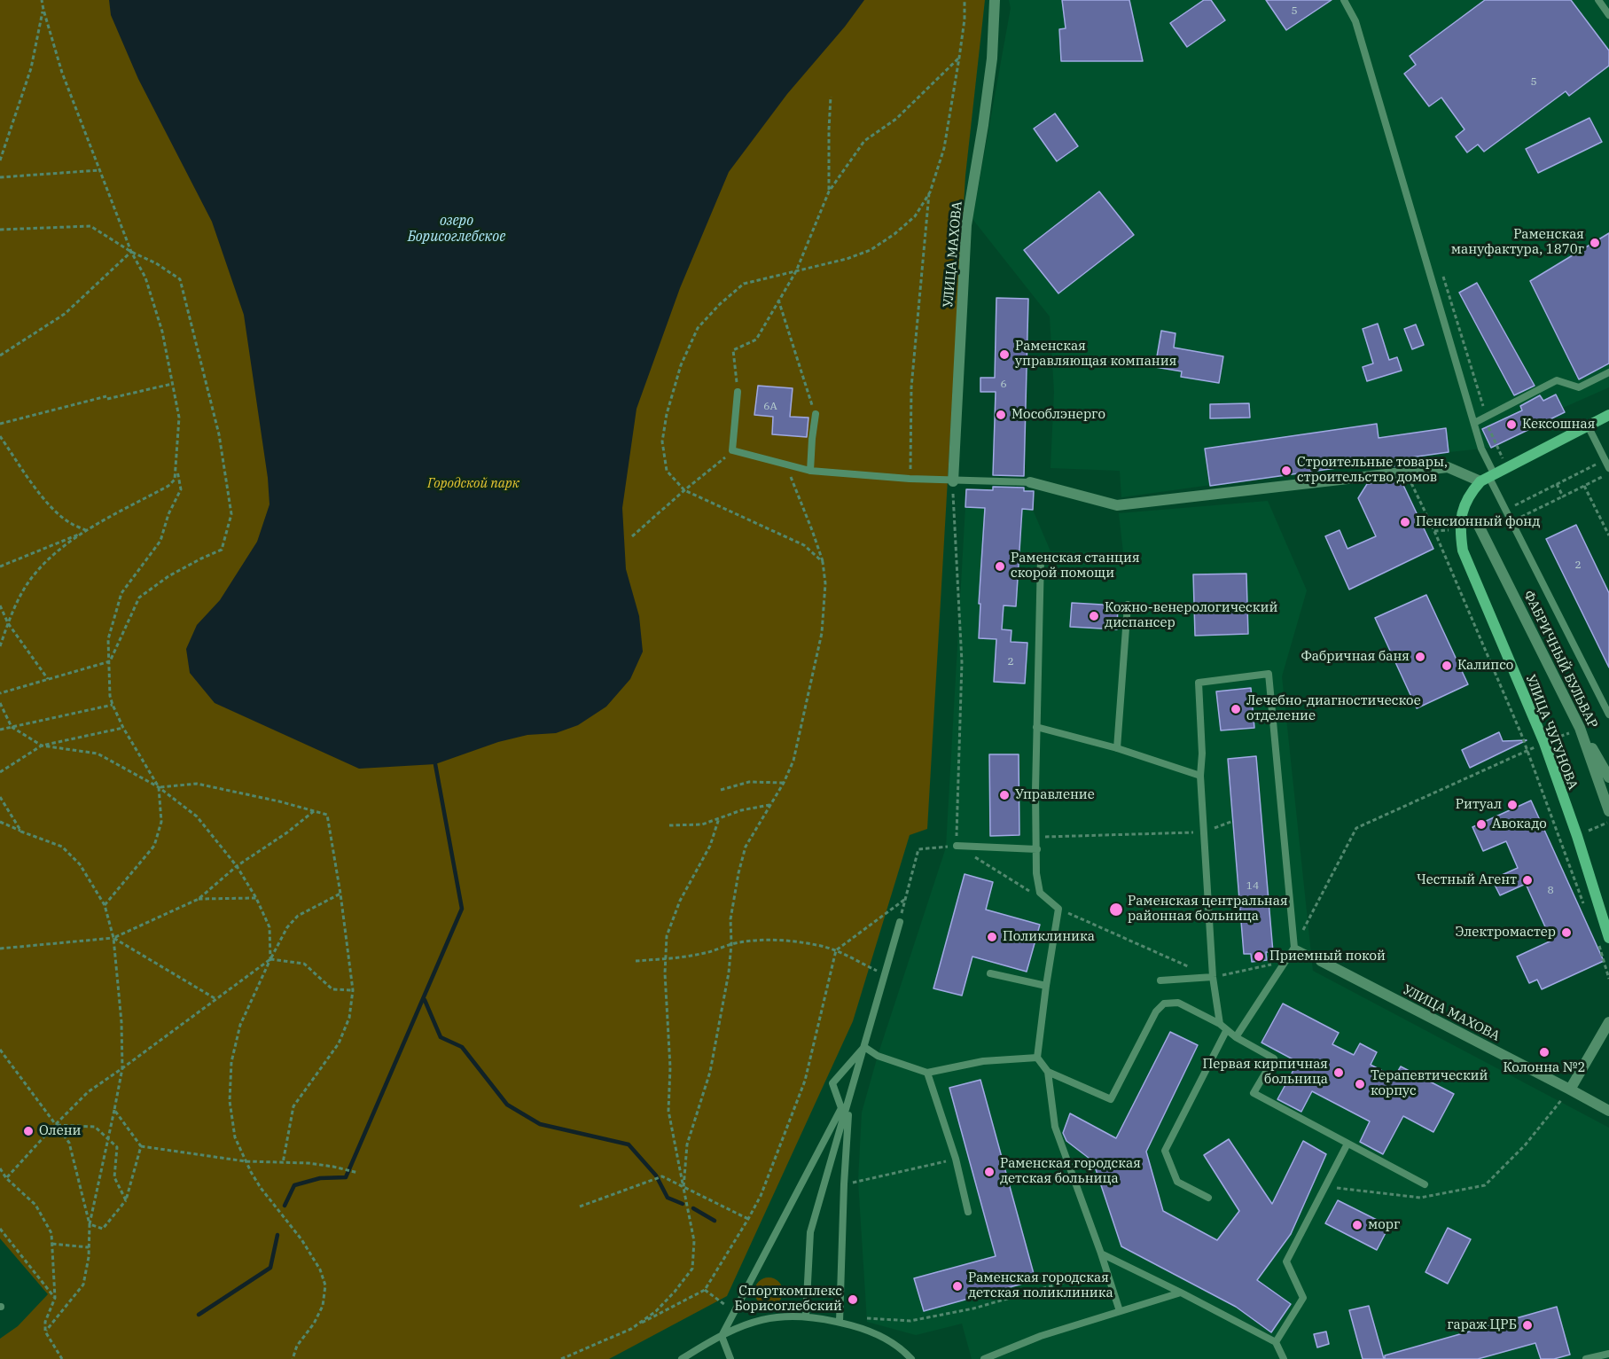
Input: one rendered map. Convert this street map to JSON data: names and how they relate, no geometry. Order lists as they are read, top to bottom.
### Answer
{
  "streets": {
    "main road": ["УЛИЦА ЧУГУНОВА"],
    "street": ["УЛИЦА МАХОВА", "ФАБРИЧНЫЙ БУЛЬВАР"]
  },
  "water": ["озеро Борисоглебское"],
  "parks": ["Городской парк"],
  "places": [
    "Раменская мануфактура, 1870г",
    "Раменская управляющая компания",
    "Мособлэнерго",
    "Кексошная",
    "Строительные товары, строительство домов",
    "Пенсионный фонд",
    "Раменская станция скорой помощи",
    "Кожно-венерологический диспансер",
    "Фабричная баня",
    "Калипсо",
    "Лечебно-диагностическое отделение",
    "Управление",
    "Ритуал",
    "Авокадо",
    "Честный Агент",
    "Раменская центральная районная больница",
    "Электромастер",
    "Поликлиника",
    "Приемный покой",
    "Колонна №2",
    "Первая кирпичная больница",
    "Терапевтический корпус",
    "Олени",
    "Раменская городская детская больница",
    "морг",
    "Раменская городская детская поликлиника",
    "Спорткомплекс Борисоглебский",
    "гараж ЦРБ"
  ],
  "house_numbers": [
    "5",
    "5",
    "6",
    "6А",
    "2",
    "2",
    "14",
    "8"
  ]
}
